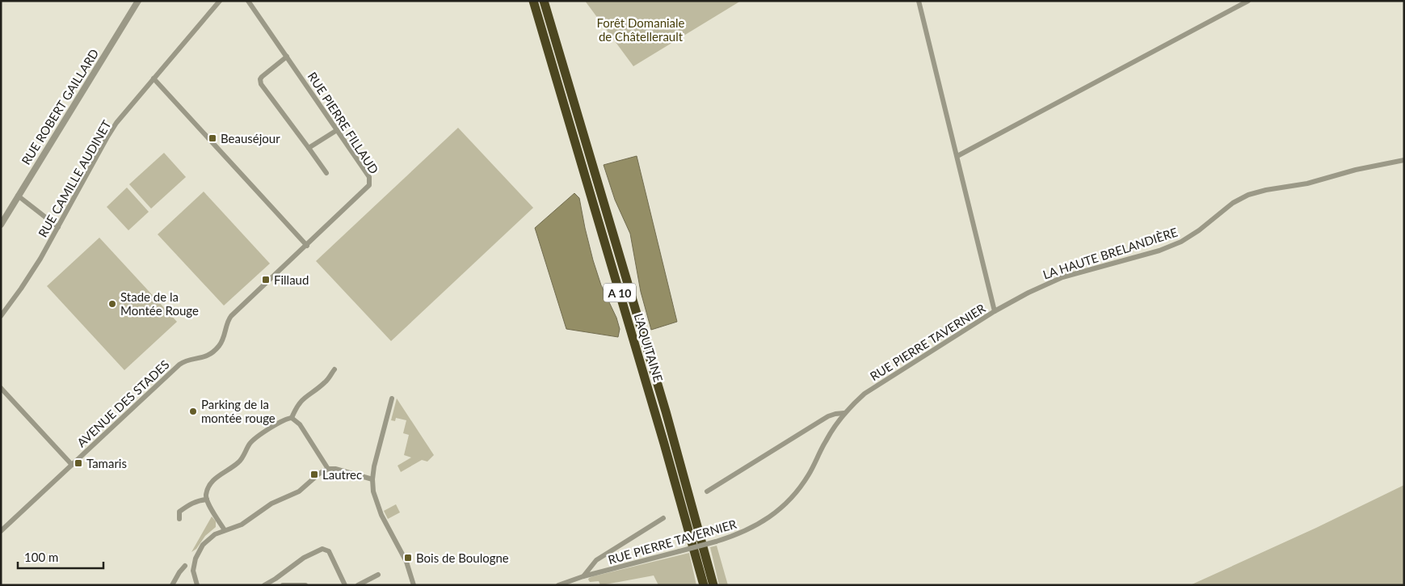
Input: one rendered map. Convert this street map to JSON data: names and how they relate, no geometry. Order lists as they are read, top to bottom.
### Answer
{
  "streets": {
    "highway": ["A 10", "L'AQUITAINE"],
    "street": [
      "RUE ROBERT GAILLARD",
      "RUE PIERRE FILLAUD",
      "RUE CAMILLE AUDINET",
      "LA HAUTE BRELANDIÈRE",
      "RUE PIERRE TAVERNIER",
      "AVENUE DES STADES"
    ]
  },
  "crossings": [
    ["RUE PIERRE FILLAUD", "AVENUE DES STADES"],
    ["LA HAUTE BRELANDIÈRE", "RUE PIERRE TAVERNIER"]
  ],
  "parks": ["Forêt Domaniale de Châtellerault"],
  "places": {
    "transit": [
      "Beauséjour",
      "Fillaud",
      "Tamaris",
      "Lautrec",
      "Bois de Boulogne"
    ],
    "other": ["Stade de la Montée Rouge", "Parking de la montée rouge"]
  },
  "scale_bar": "100 m"
}
